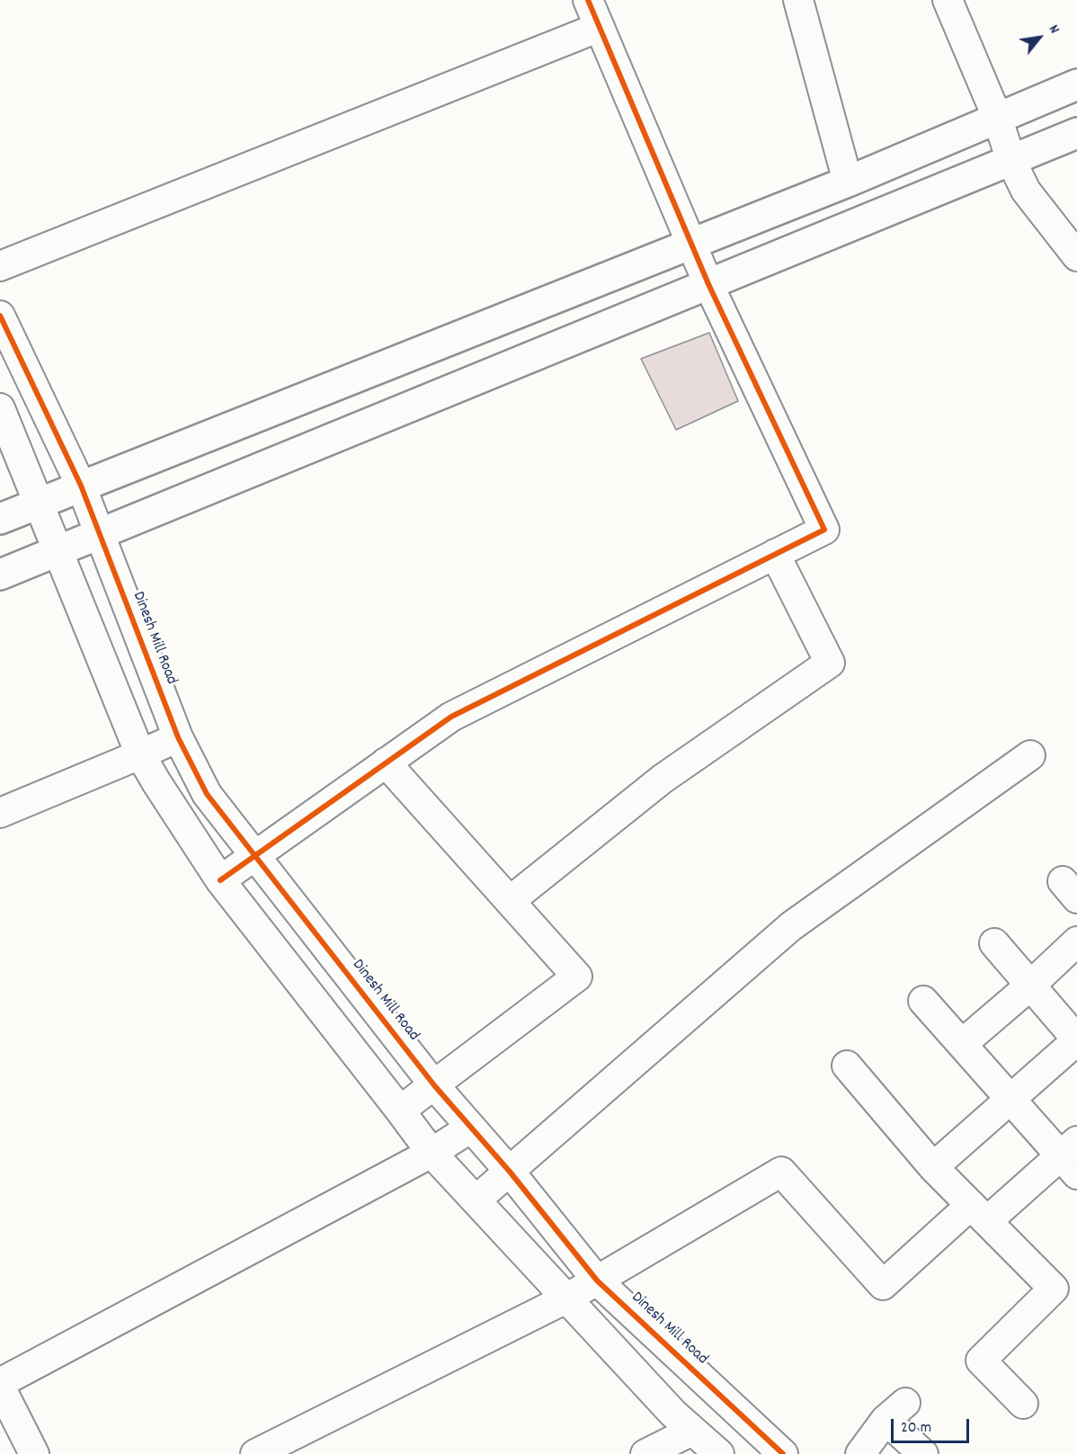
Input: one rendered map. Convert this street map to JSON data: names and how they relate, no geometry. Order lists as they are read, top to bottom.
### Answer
{
  "streets": {
    "street": ["Dinesh Mill Road"]
  },
  "scale_bar": "20 m",
  "north": "top right"
}
